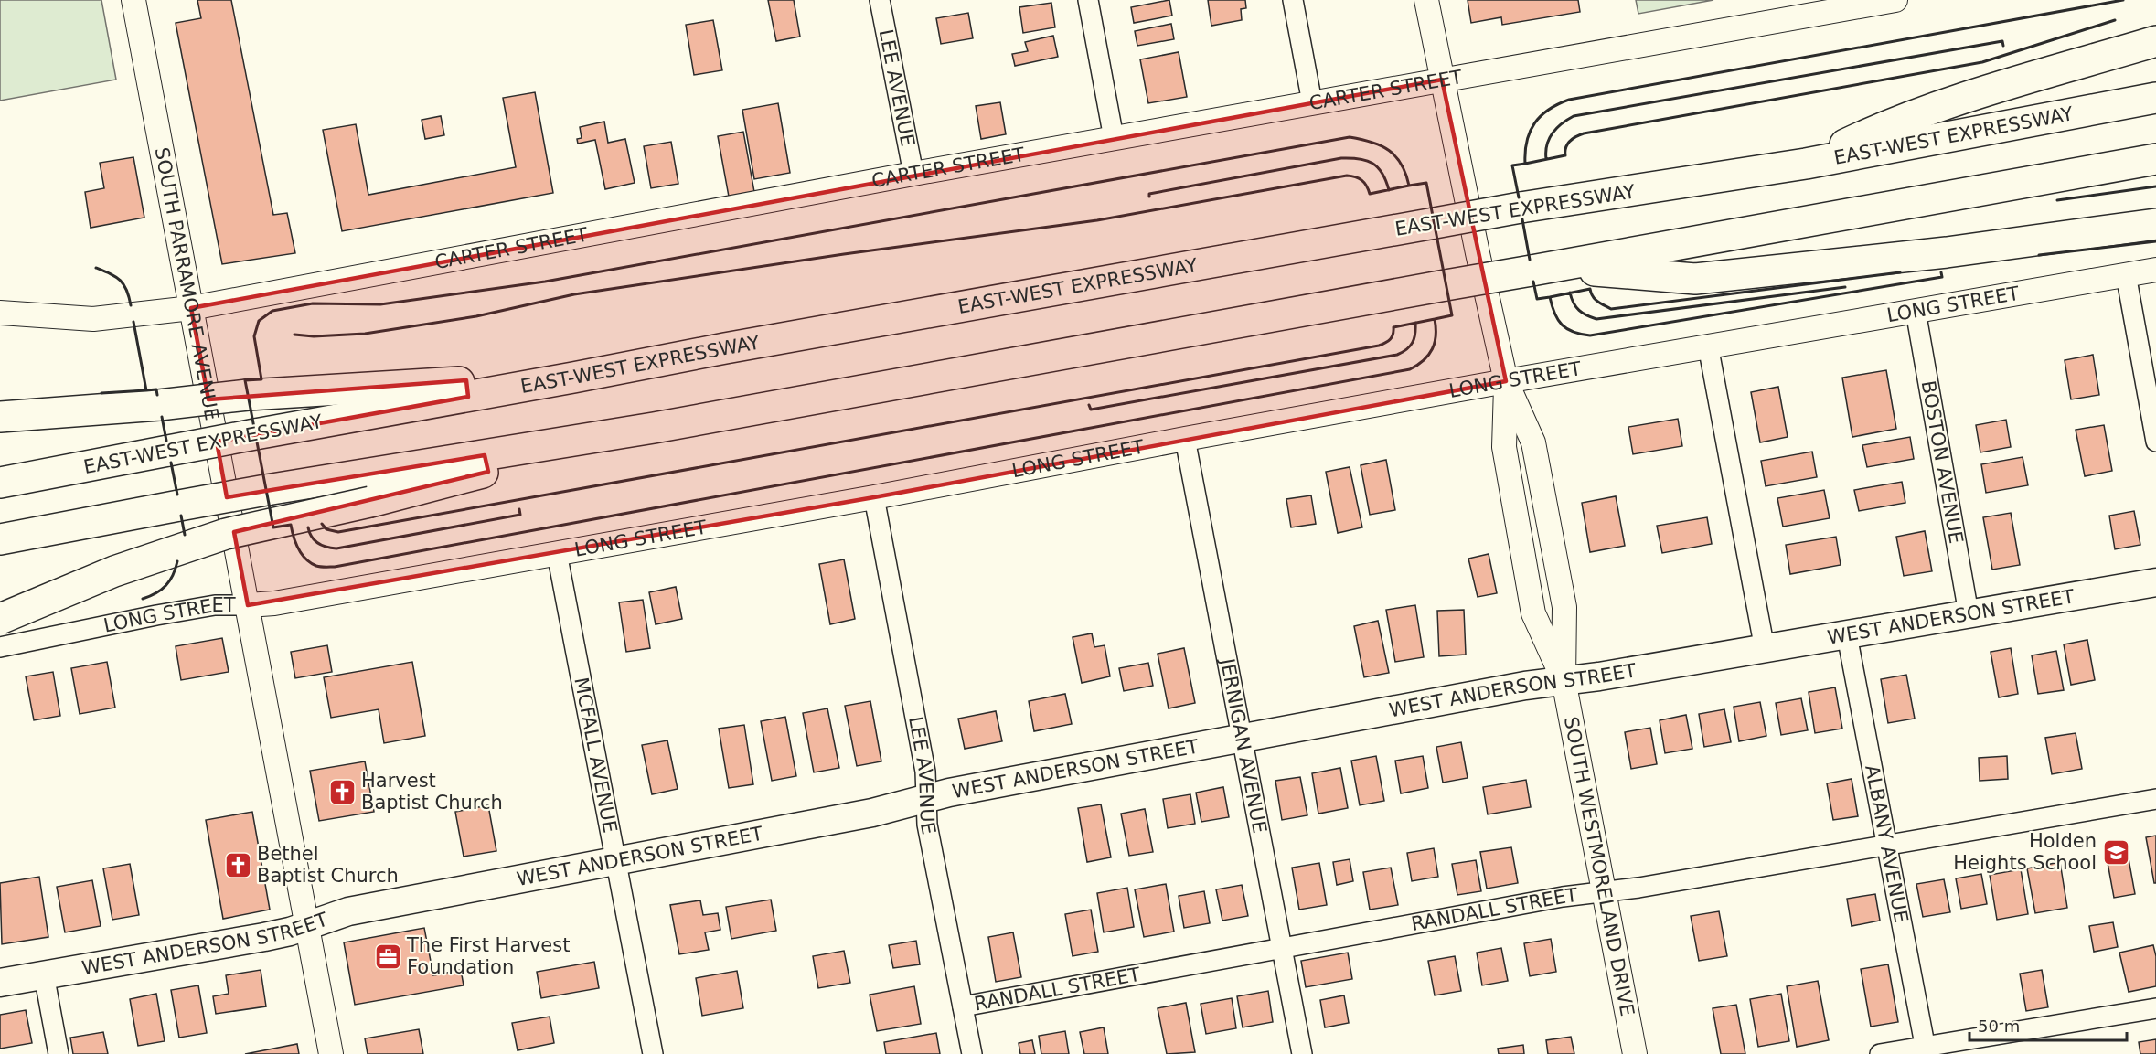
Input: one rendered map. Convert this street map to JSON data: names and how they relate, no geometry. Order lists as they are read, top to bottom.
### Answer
{
  "streets": {
    "highway": ["EAST-WEST EXPRESSWAY"],
    "main road": ["WEST ANDERSON STREET"],
    "street": [
      "LEE AVENUE",
      "CARTER STREET",
      "SOUTH PARRAMORE AVENUE",
      "LONG STREET",
      "BOSTON AVENUE",
      "JERNIGAN AVENUE",
      "MCFALL AVENUE",
      "ALBANY AVENUE",
      "SOUTH WESTMORELAND DRIVE",
      "RANDALL STREET"
    ]
  },
  "crossings": [
    ["LEE AVENUE", "CARTER STREET"],
    ["LEE AVENUE", "LONG STREET"],
    ["LEE AVENUE", "WEST ANDERSON STREET"],
    ["LEE AVENUE", "RANDALL STREET"],
    ["CARTER STREET", "SOUTH PARRAMORE AVENUE"],
    ["CARTER STREET", "SOUTH WESTMORELAND DRIVE"],
    ["SOUTH PARRAMORE AVENUE", "LONG STREET"],
    ["SOUTH PARRAMORE AVENUE", "WEST ANDERSON STREET"],
    ["LONG STREET", "BOSTON AVENUE"],
    ["LONG STREET", "JERNIGAN AVENUE"],
    ["LONG STREET", "MCFALL AVENUE"],
    ["LONG STREET", "SOUTH WESTMORELAND DRIVE"],
    ["BOSTON AVENUE", "WEST ANDERSON STREET"],
    ["WEST ANDERSON STREET", "JERNIGAN AVENUE"],
    ["WEST ANDERSON STREET", "MCFALL AVENUE"],
    ["WEST ANDERSON STREET", "ALBANY AVENUE"],
    ["WEST ANDERSON STREET", "SOUTH WESTMORELAND DRIVE"],
    ["JERNIGAN AVENUE", "RANDALL STREET"],
    ["ALBANY AVENUE", "RANDALL STREET"],
    ["SOUTH WESTMORELAND DRIVE", "RANDALL STREET"]
  ],
  "places": {
    "church": ["Harvest Baptist Church", "Bethel Baptist Church"],
    "school or university": ["Holden Heights School"],
    "office": ["The First Harvest Foundation"]
  },
  "scale_bar": "50 m"
}
